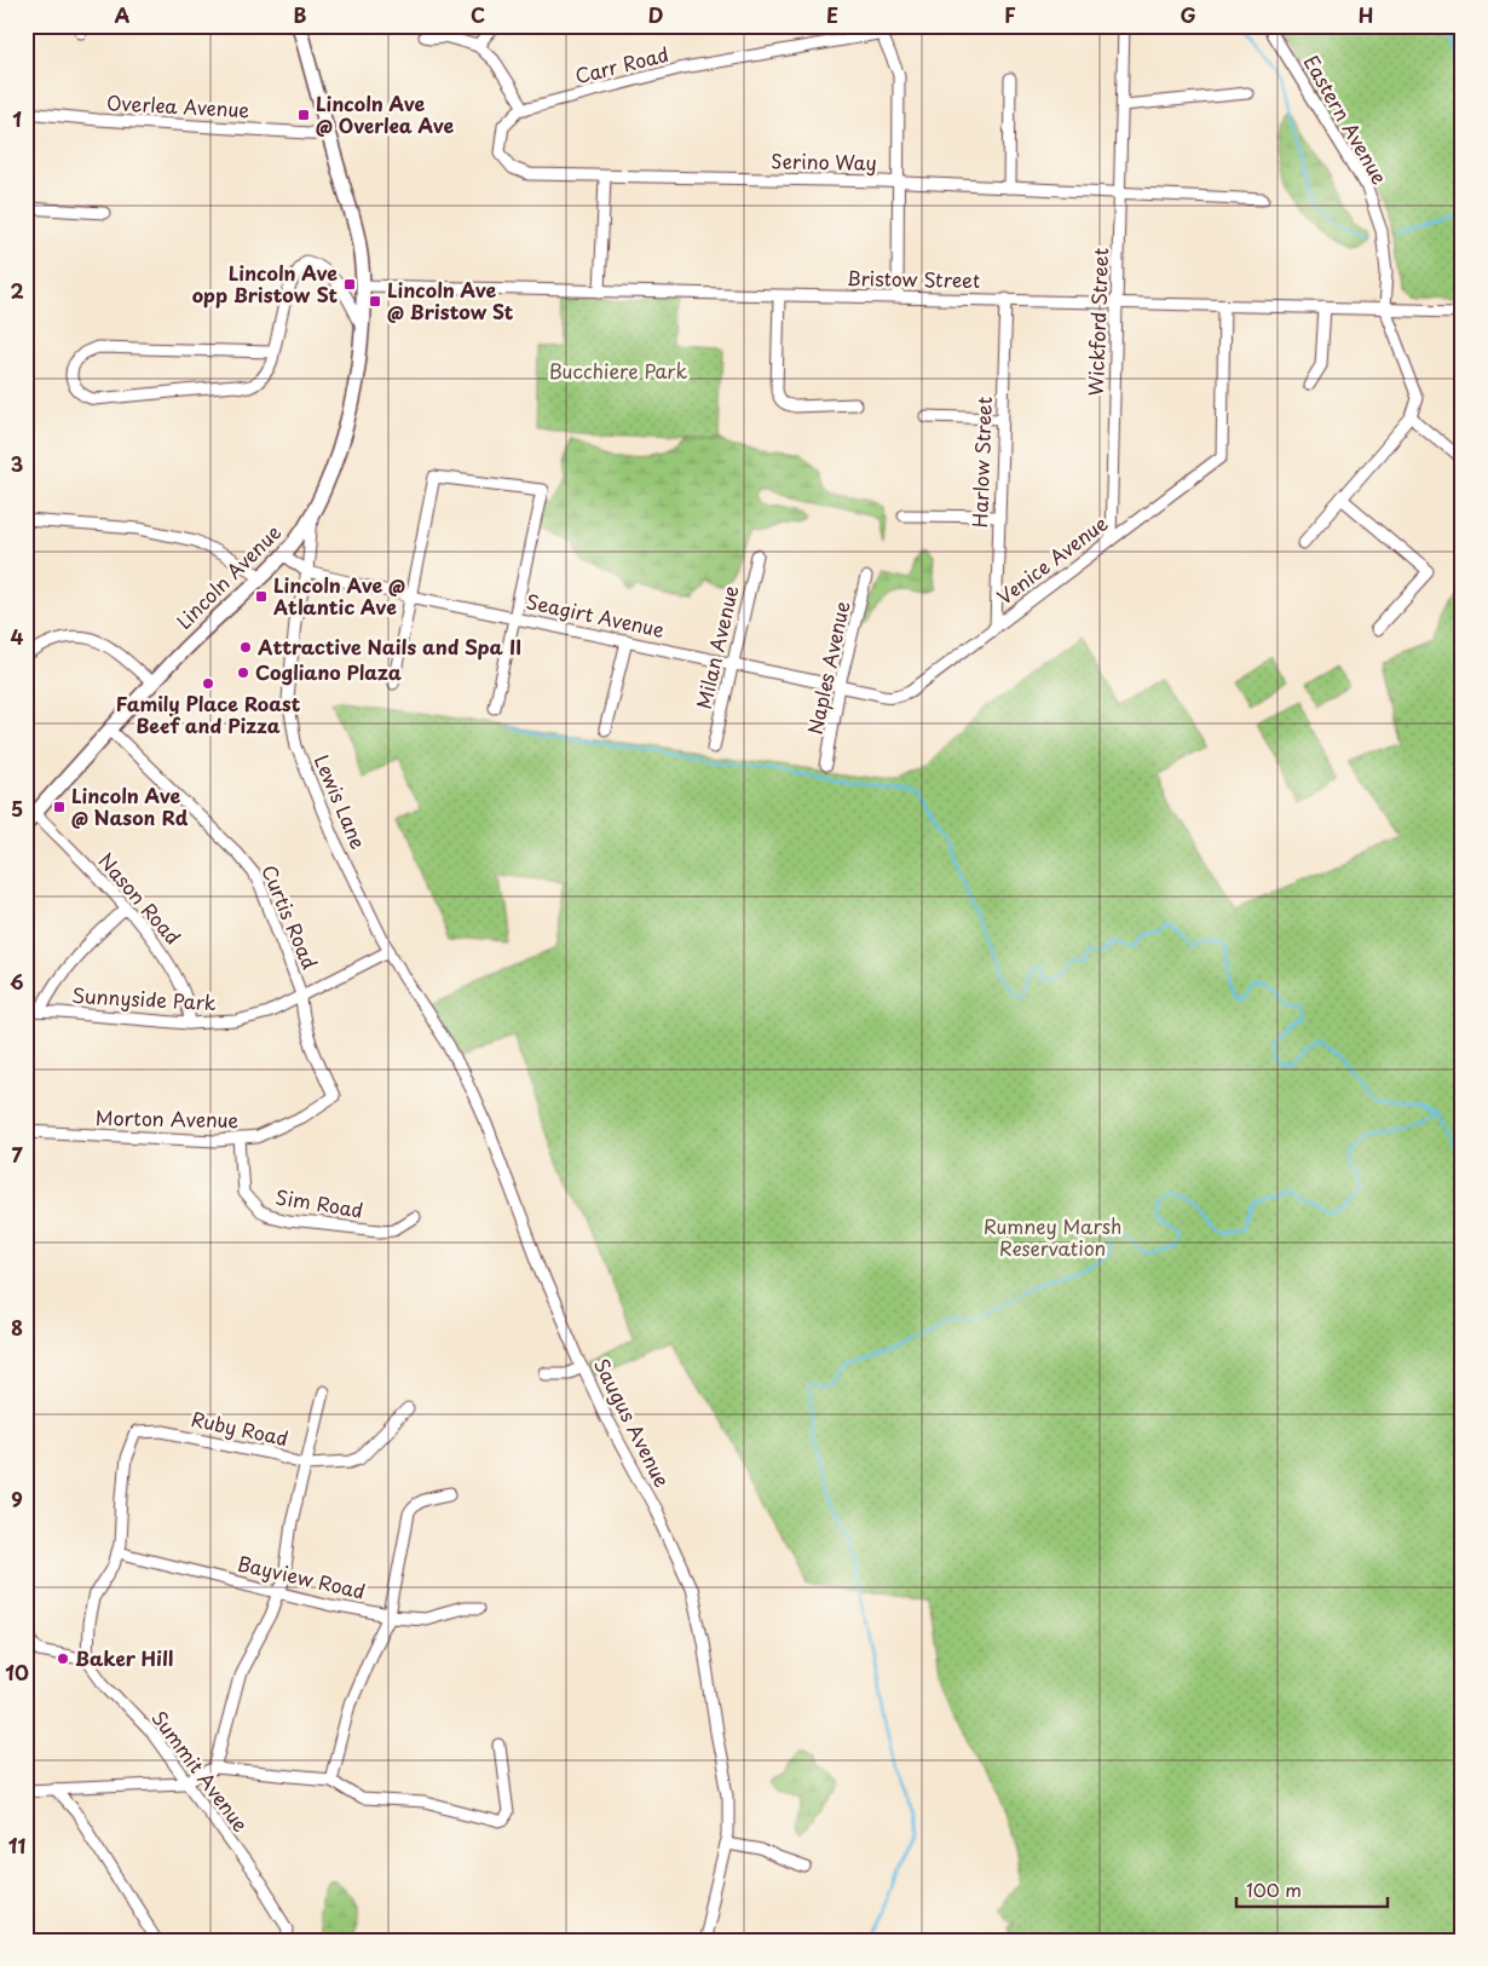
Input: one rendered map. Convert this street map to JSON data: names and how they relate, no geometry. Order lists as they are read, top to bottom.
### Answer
{
  "streets": {
    "main road": ["Lincoln Avenue"],
    "street": [
      "Carr Road",
      "Overlea Avenue",
      "Eastern Avenue",
      "Serino Way",
      "Bristow Street",
      "Wickford Street",
      "Harlow Street",
      "Venice Avenue",
      "Seagirt Avenue",
      "Milan Avenue",
      "Naples Avenue",
      "Lewis Lane",
      "Nason Road",
      "Curtis Road",
      "Sunnyside Park",
      "Morton Avenue",
      "Sim Road",
      "Saugus Avenue",
      "Ruby Road",
      "Bayview Road",
      "Summit Avenue"
    ]
  },
  "crossings": [
    ["Carr Road", "Serino Way"],
    ["Overlea Avenue", "Lincoln Avenue"],
    ["Eastern Avenue", "Bristow Street"],
    ["Serino Way", "Wickford Street"],
    ["Bristow Street", "Wickford Street"],
    ["Bristow Street", "Harlow Street"],
    ["Bristow Street", "Venice Avenue"],
    ["Bristow Street", "Lincoln Avenue"],
    ["Wickford Street", "Venice Avenue"],
    ["Harlow Street", "Venice Avenue"],
    ["Venice Avenue", "Seagirt Avenue"],
    ["Lincoln Avenue", "Seagirt Avenue"],
    ["Lincoln Avenue", "Lewis Lane"],
    ["Lincoln Avenue", "Nason Road"],
    ["Lincoln Avenue", "Curtis Road"],
    ["Seagirt Avenue", "Milan Avenue"],
    ["Seagirt Avenue", "Naples Avenue"],
    ["Seagirt Avenue", "Lewis Lane"],
    ["Lewis Lane", "Sunnyside Park"],
    ["Lewis Lane", "Saugus Avenue"],
    ["Nason Road", "Sunnyside Park"],
    ["Curtis Road", "Sunnyside Park"],
    ["Curtis Road", "Morton Avenue"],
    ["Sunnyside Park", "Saugus Avenue"],
    ["Morton Avenue", "Sim Road"],
    ["Ruby Road", "Bayview Road"]
  ],
  "parks": ["Bucchiere Park", "Rumney Marsh Reservation"],
  "places": {
    "transit": [
      "Lincoln Ave @ Overlea Ave",
      "Lincoln Ave opp Bristow St",
      "Lincoln Ave @ Bristow St",
      "Lincoln Ave @ Atlantic Ave",
      "Lincoln Ave @ Nason Rd"
    ],
    "other": [
      "Attractive Nails and Spa II",
      "Cogliano Plaza",
      "Family Place Roast Beef and Pizza",
      "Baker Hill"
    ]
  },
  "scale_bar": "100 m",
  "grid": {
    "columns": [
      "A",
      "B",
      "C",
      "D",
      "E",
      "F",
      "G",
      "H"
    ],
    "rows": [
      "1",
      "2",
      "3",
      "4",
      "5",
      "6",
      "7",
      "8",
      "9",
      "10",
      "11"
    ]
  }
}
